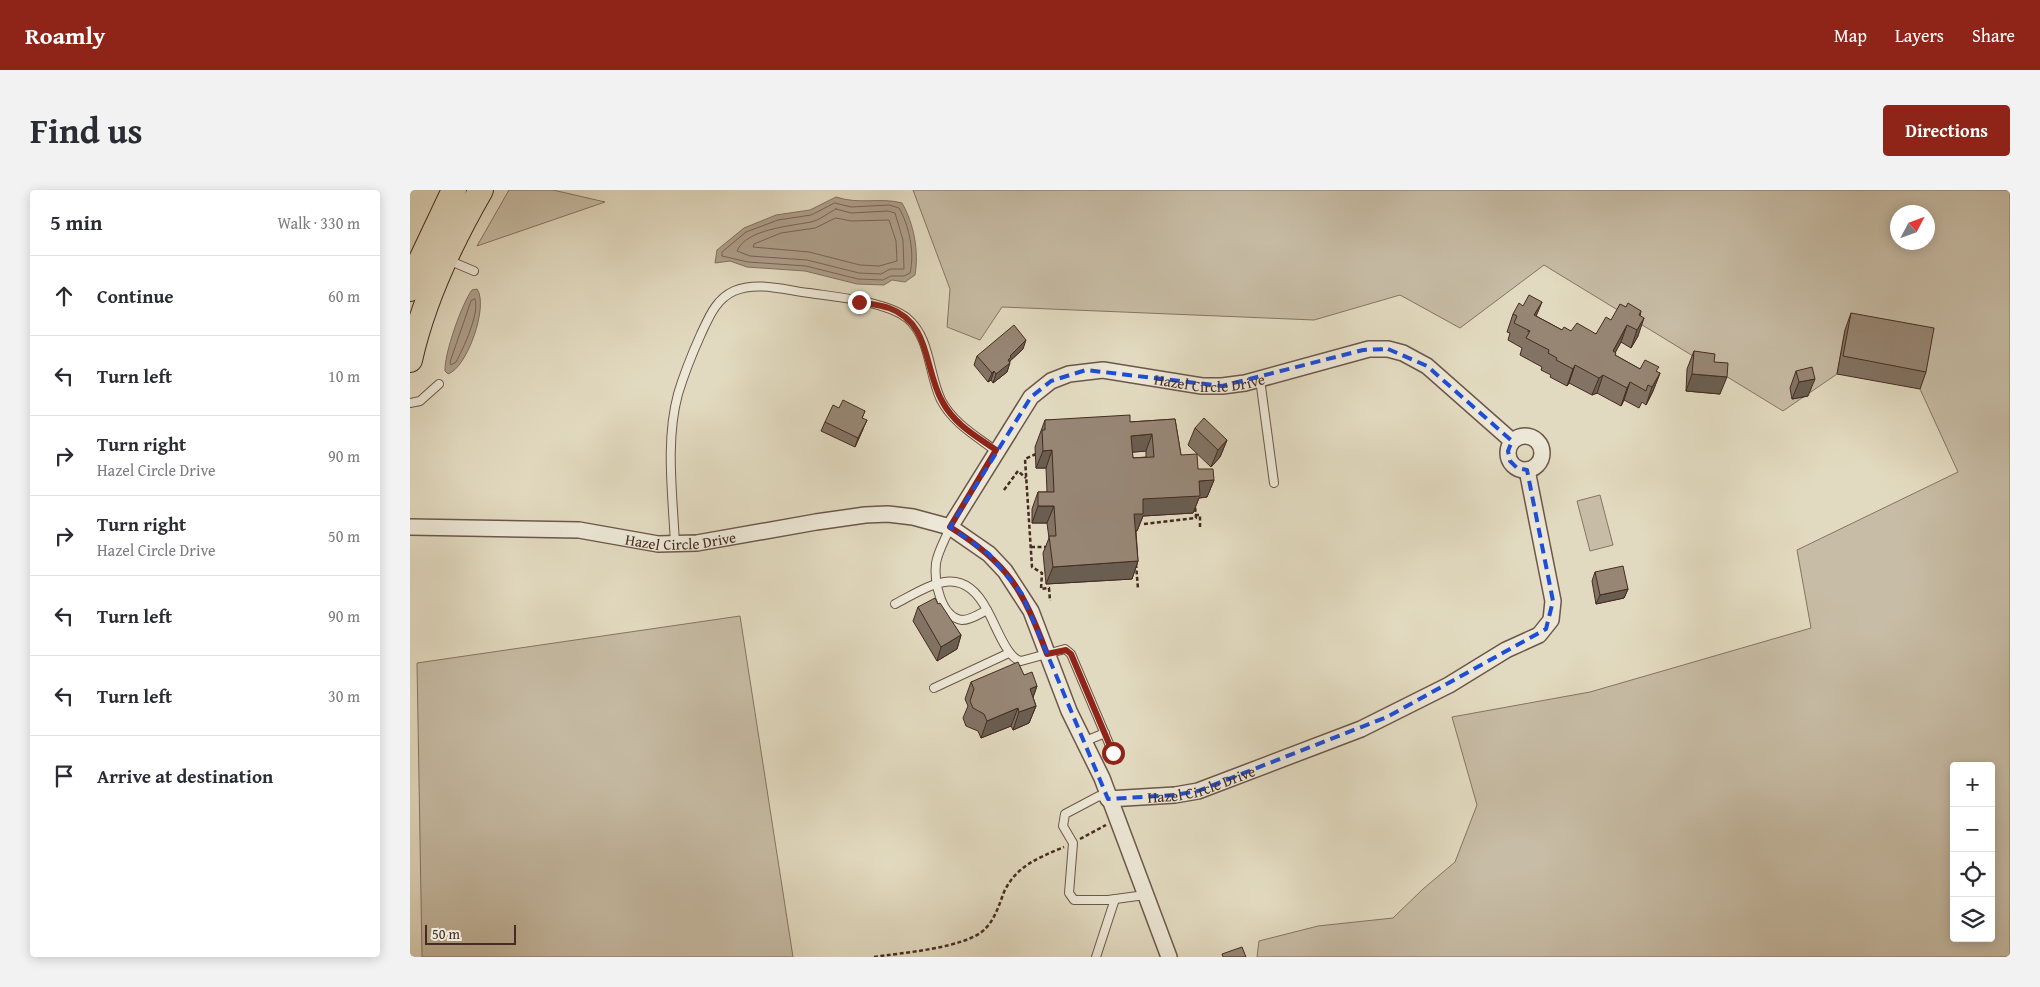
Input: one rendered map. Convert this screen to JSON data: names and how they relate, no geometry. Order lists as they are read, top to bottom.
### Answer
{
  "streets": {
    "street": ["Hazel Circle Drive"]
  },
  "scale_bar": "50 m",
  "north": "top right",
  "page": {
    "header": "Roamly",
    "nav": ["Map", "Layers", "Share"],
    "title": "Find us",
    "buttons": "Directions",
    "heading": ["5 min", "Walk · 330 m"],
    "list": [
      ["Continue", "60 m"],
      ["Turn left", "10 m"],
      ["Turn right", "Hazel Circle Drive", "90 m"],
      ["Turn right", "Hazel Circle Drive", "50 m"],
      ["Turn left", "90 m"],
      ["Turn left", "30 m"],
      "Arrive at destination"
    ],
    "map_buttons": ["+", "−"],
    "scale": "50 m"
  }
}
